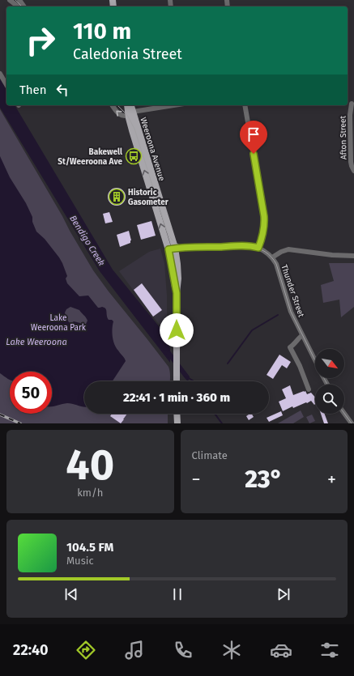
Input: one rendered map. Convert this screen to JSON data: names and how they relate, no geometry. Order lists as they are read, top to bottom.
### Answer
{
  "streets": {
    "main road": ["Weeroona Avenue"],
    "street": ["Afton Street", "Thunder Street"]
  },
  "water": ["Bendigo Creek", "Lake Weeroona"],
  "parks": ["Lake Weeroona Park"],
  "places": {
    "bus stop": ["Bakewell St/Weeroona Ave"],
    "building": ["Historic Gasometer"]
  },
  "north": "bottom right",
  "page": {
    "turn": ["110 m", "Caledonia Street"],
    "then": "Then",
    "limit": "50",
    "trip": "22:41 · 1 min · 360 m",
    "tile": [
      ["40", "km/h"],
      "Climate"
    ],
    "heat": ["−", "23°", "+"],
    "song": ["104.5 FM", "Music"],
    "tabs": "22:40"
  }
}
